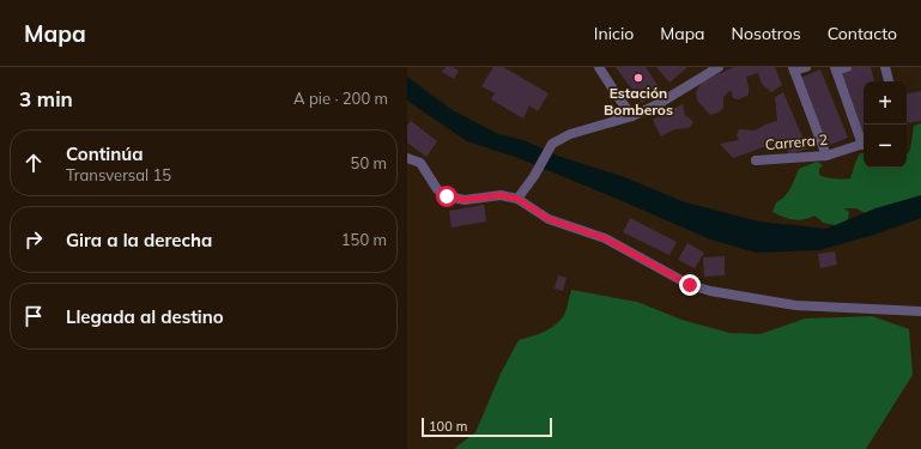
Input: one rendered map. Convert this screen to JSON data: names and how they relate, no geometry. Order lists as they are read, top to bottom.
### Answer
{
  "streets": {
    "street": ["Carrera 2"]
  },
  "places": ["Estación Bomberos"],
  "scale_bar": "100 m",
  "page": {
    "header": "Mapa",
    "nav": [
      "Inicio",
      "Mapa",
      "Nosotros",
      "Contacto"
    ],
    "heading": ["3 min", "A pie · 200 m"],
    "map_buttons": ["+", "−"],
    "list": [
      ["Continúa", "Transversal 15", "50 m"],
      ["Gira a la derecha", "150 m"],
      "Llegada al destino"
    ],
    "scale": "100 m"
  }
}
